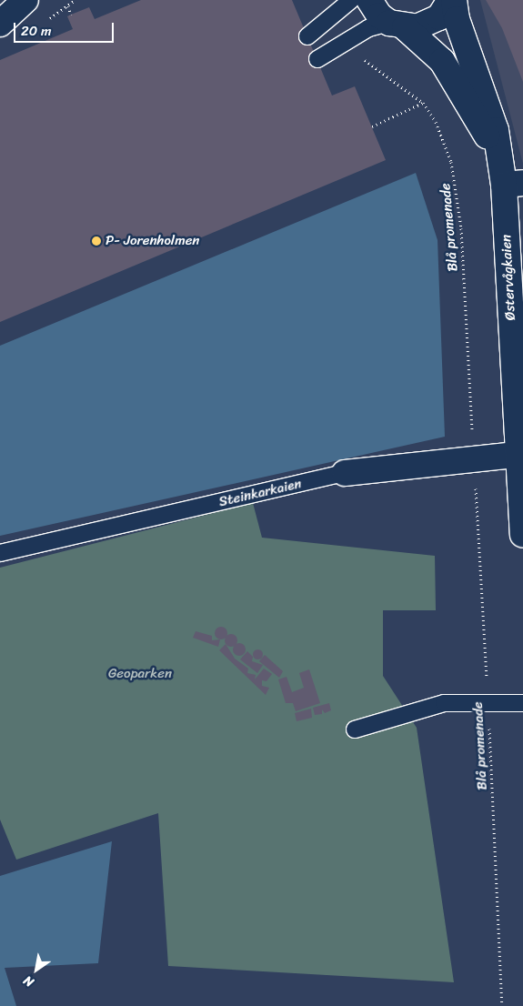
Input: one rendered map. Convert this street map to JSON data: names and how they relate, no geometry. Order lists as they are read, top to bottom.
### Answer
{
  "streets": {
    "street": ["Østervågkaien", "Steinkarkaien"],
    "path": ["Blå promenade"]
  },
  "crossings": [
    ["Østervågkaien", "Steinkarkaien"]
  ],
  "parks": ["Geoparken"],
  "places": ["P- Jorenholmen"],
  "scale_bar": "20 m",
  "north": "bottom left"
}
